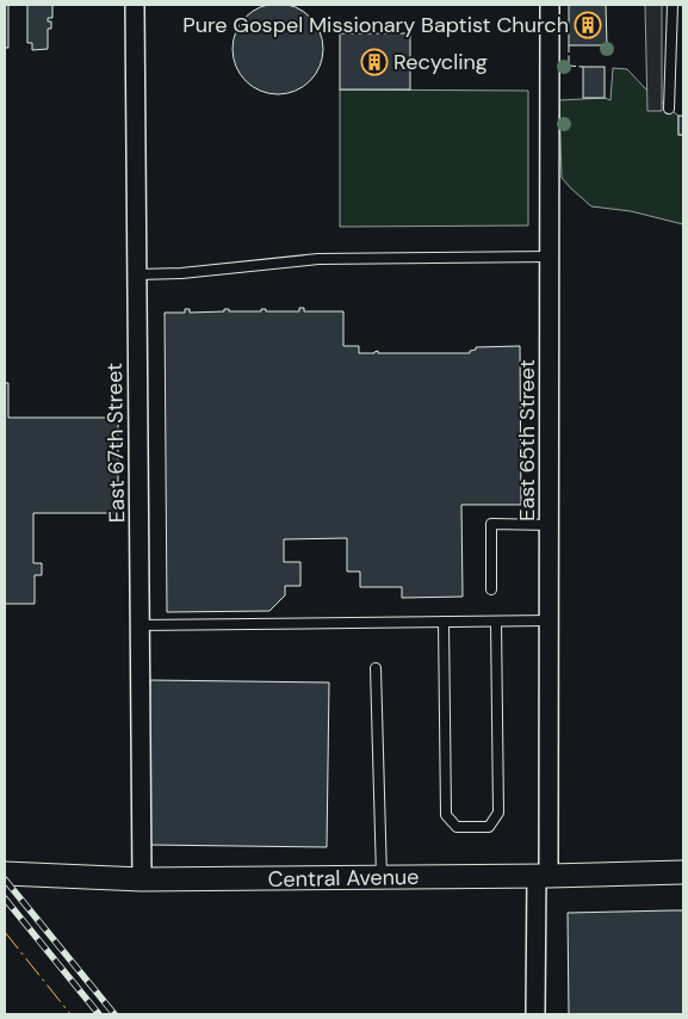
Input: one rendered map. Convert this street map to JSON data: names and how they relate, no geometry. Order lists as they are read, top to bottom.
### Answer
{
  "streets": {
    "street": ["East 65th Street", "East 67th Street", "Central Avenue"]
  },
  "crossings": [
    ["East 65th Street", "Central Avenue"],
    ["East 67th Street", "Central Avenue"]
  ],
  "places": {
    "building": ["Pure Gospel Missionary Baptist Church", "Recycling"]
  }
}
